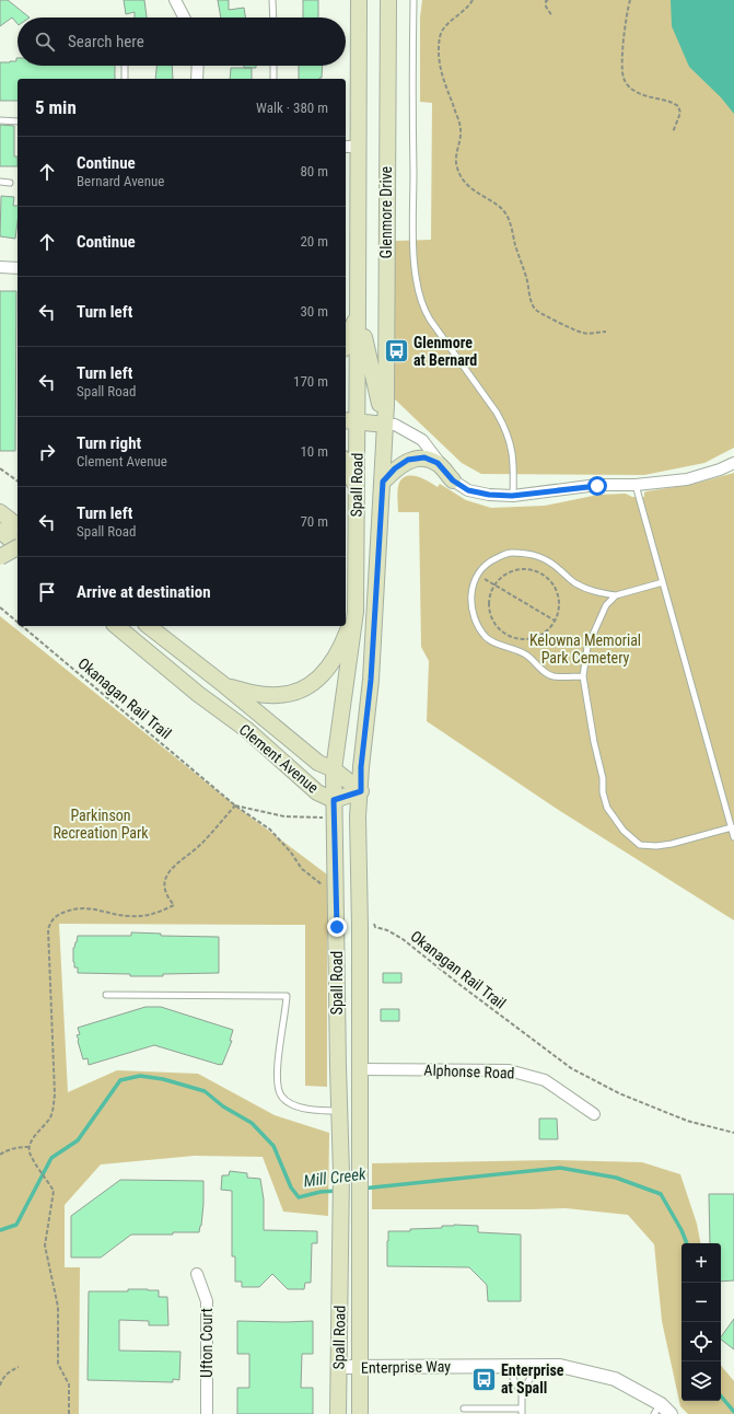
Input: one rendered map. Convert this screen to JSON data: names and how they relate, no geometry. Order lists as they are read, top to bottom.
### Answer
{
  "streets": {
    "main road": ["Glenmore Drive", "Spall Road", "Clement Avenue"],
    "street": ["Alphonse Road", "Ufton Court", "Enterprise Way"],
    "path": ["Okanagan Rail Trail"]
  },
  "crossings": [
    ["Glenmore Drive", "Spall Road"],
    ["Spall Road", "Okanagan Rail Trail"],
    ["Spall Road", "Clement Avenue"],
    ["Spall Road", "Alphonse Road"],
    ["Spall Road", "Enterprise Way"]
  ],
  "water": ["Mill Creek"],
  "parks": ["Kelowna Memorial Park Cemetery", "Parkinson Recreation Park"],
  "places": {
    "bus stop": ["Glenmore at Bernard", "Enterprise at Spall"]
  },
  "page": {
    "search": "Search here",
    "heading": ["5 min", "Walk · 380 m"],
    "list": [
      ["Continue", "Bernard Avenue", "80 m"],
      ["Continue", "20 m"],
      ["Turn left", "30 m"],
      ["Turn left", "Spall Road", "170 m"],
      ["Turn right", "Clement Avenue", "10 m"],
      ["Turn left", "Spall Road", "70 m"],
      "Arrive at destination"
    ],
    "map_buttons": ["+", "−"]
  }
}
